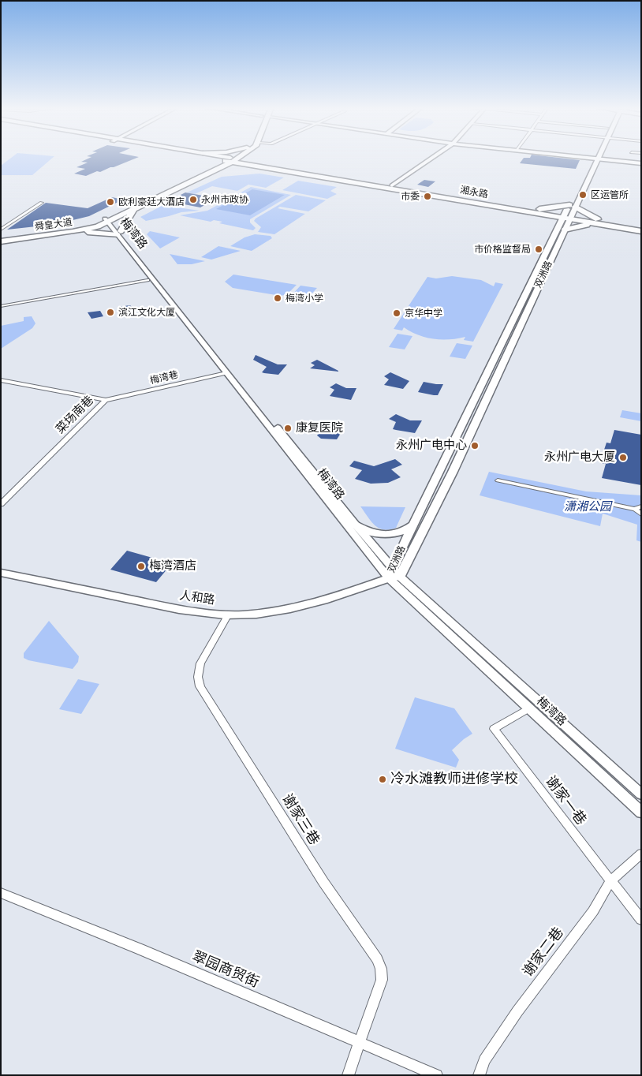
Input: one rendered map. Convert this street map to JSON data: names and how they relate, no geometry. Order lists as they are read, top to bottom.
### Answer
{
  "streets": {
    "main road": [
      "湘永路",
      "舜皇大道",
      "双洲路",
      "人和路"
    ],
    "street": [
      "梅湾路",
      "梅湾巷",
      "菜场南巷",
      "谢家一巷",
      "谢家三巷",
      "谢家二巷",
      "翠园商贸街"
    ]
  },
  "crossings": [
    ["湘永路", "双洲路"],
    ["舜皇大道", "梅湾路"],
    ["梅湾路", "双洲路"],
    ["梅湾路", "梅湾巷"],
    ["梅湾路", "人和路"],
    ["梅湾路", "谢家一巷"],
    ["双洲路", "人和路"],
    ["梅湾巷", "菜场南巷"],
    ["人和路", "谢家三巷"],
    ["谢家一巷", "谢家二巷"],
    ["谢家三巷", "翠园商贸街"]
  ],
  "parks": ["潇湘公园"],
  "places": [
    "区运管所",
    "市委",
    "永州市政协",
    "欧利豪廷大酒店",
    "市价格监督局",
    "梅湾小学",
    "滨江文化大厦",
    "京华中学",
    "康复医院",
    "永州广电中心",
    "永州广电大厦",
    "梅湾酒店",
    "冷水滩教师进修学校"
  ]
}
